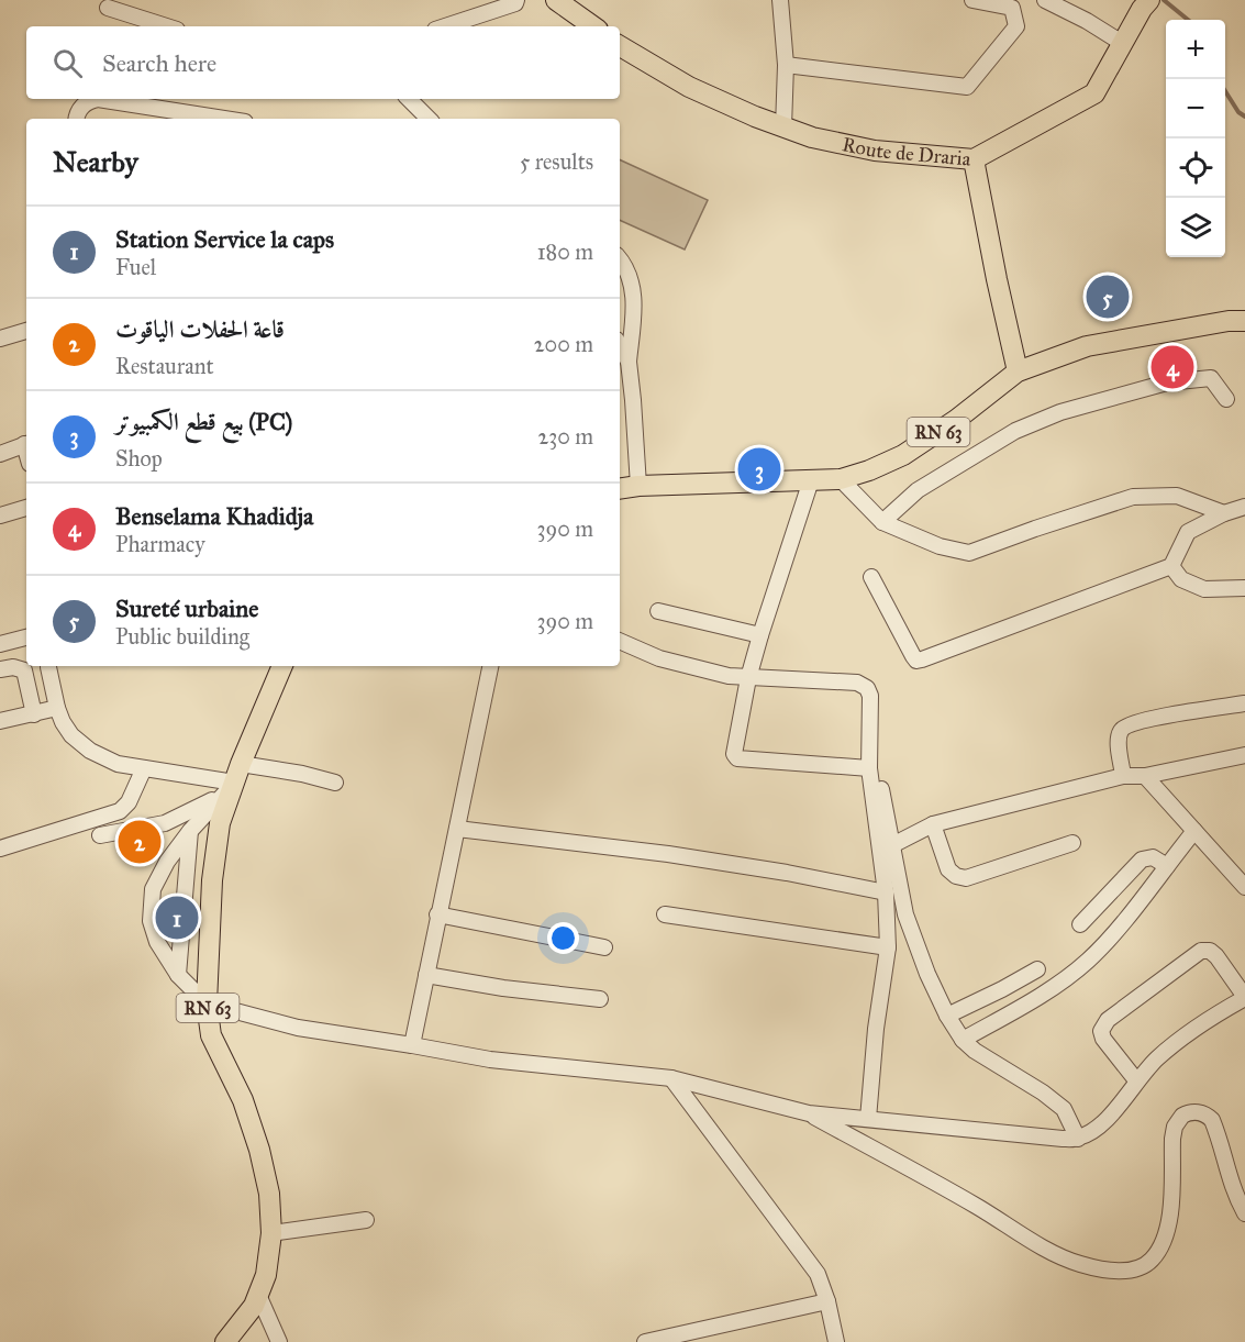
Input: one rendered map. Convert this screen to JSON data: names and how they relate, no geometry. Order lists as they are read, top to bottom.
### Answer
{
  "streets": {
    "main road": ["Route de Draria", "RN 63"]
  },
  "page": {
    "map_buttons": ["+", "−"],
    "search": "Search here",
    "heading": ["Nearby", "5 results"],
    "list": [
      {
        "mark": "1",
        "name": "Station Service la caps",
        "note": "Fuel",
        "value": "180 m"
      },
      {
        "mark": "2",
        "name": "قاعة الحفلات الياقوت",
        "note": "Restaurant",
        "value": "200 m"
      },
      {
        "mark": "3",
        "name": "بيع قطع الكمبيوتر (PC)",
        "note": "Shop",
        "value": "230 m"
      },
      {
        "mark": "4",
        "name": "Benselama Khadidja",
        "note": "Pharmacy",
        "value": "390 m"
      },
      {
        "mark": "5",
        "name": "Sureté urbaine",
        "note": "Public building",
        "value": "390 m"
      }
    ],
    "pins": [
      "5",
      "4",
      "3",
      "2",
      "1"
    ]
  }
}
